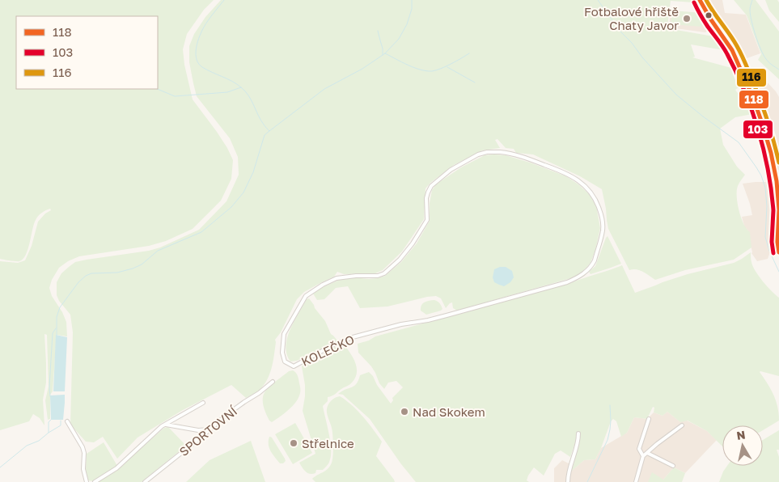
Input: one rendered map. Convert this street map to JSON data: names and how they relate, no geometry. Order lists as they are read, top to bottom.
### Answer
{
  "streets": {
    "street": ["KOLEČKO", "SPORTOVNÍ"]
  },
  "places": ["Fotbalové hřiště Chaty Javor", "Nad Skokem", "Střelnice"],
  "lines": ["transit line 118", "transit line 116", "transit line 103"],
  "legend": ["118", "103", "116"],
  "north": "top"
}
